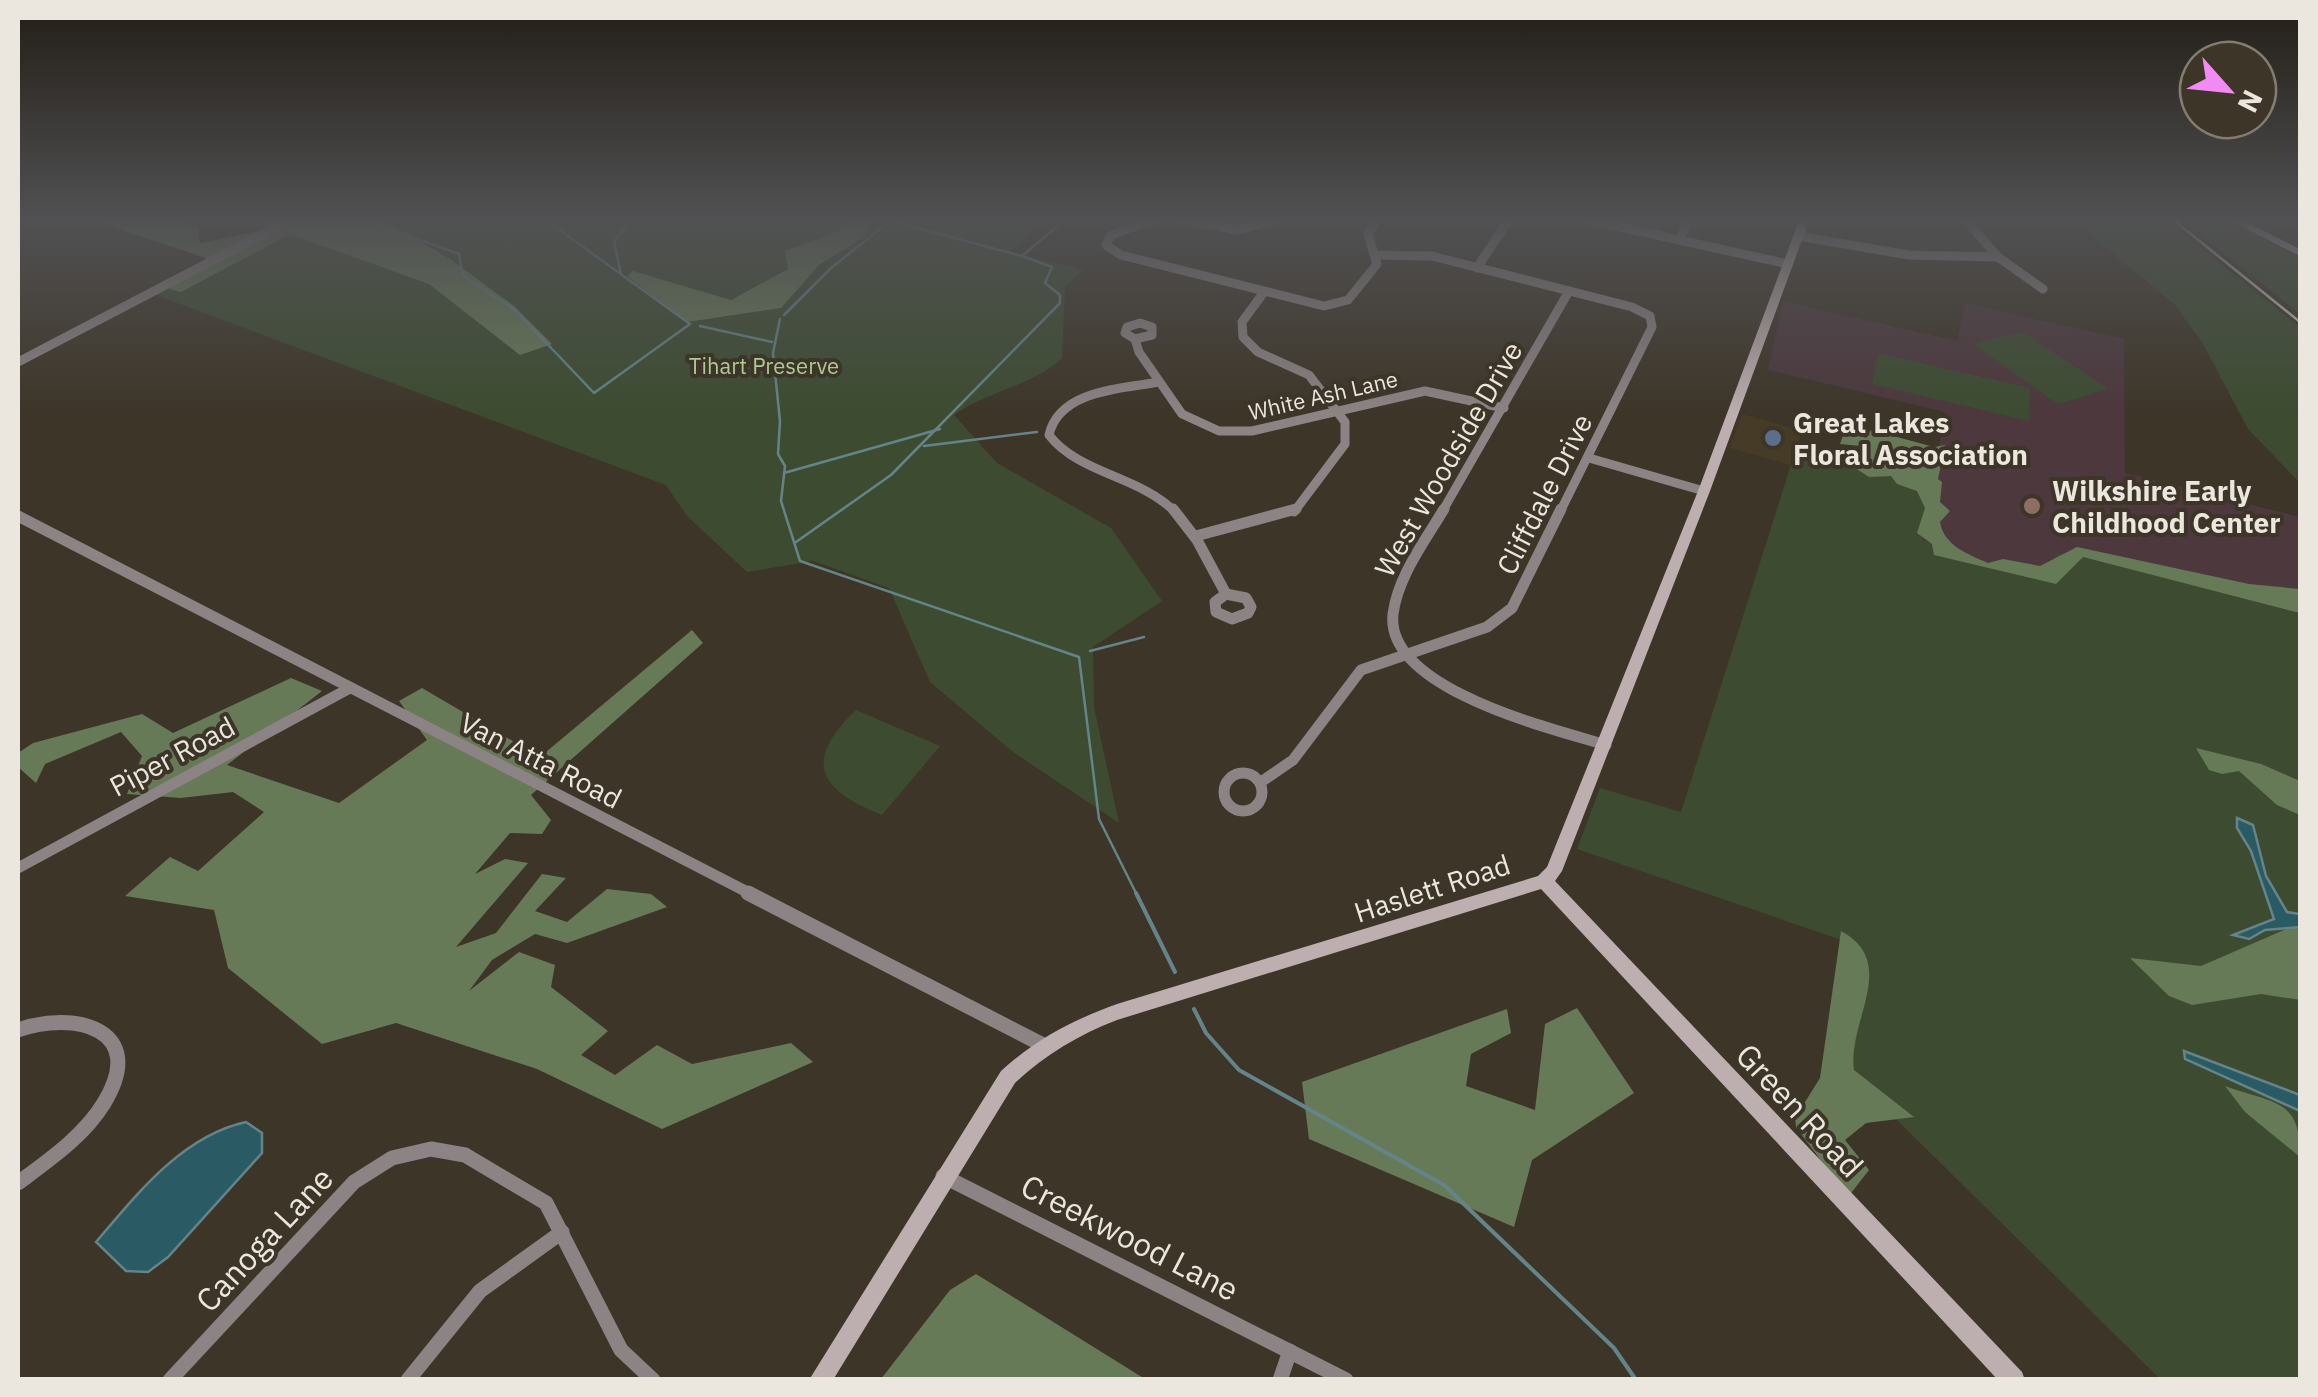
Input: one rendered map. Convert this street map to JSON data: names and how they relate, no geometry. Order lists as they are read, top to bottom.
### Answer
{
  "streets": {
    "street": [
      "White Ash Lane",
      "West Woodside Drive",
      "Cliffdale Drive",
      "Piper Road",
      "Van Atta Road",
      "Haslett Road",
      "Green Road",
      "Creekwood Lane",
      "Canoga Lane"
    ]
  },
  "crossings": [
    ["White Ash Lane", "West Woodside Drive"],
    ["West Woodside Drive", "Cliffdale Drive"],
    ["Piper Road", "Van Atta Road"],
    ["Van Atta Road", "Haslett Road"],
    ["Haslett Road", "Green Road"],
    ["Haslett Road", "Creekwood Lane"]
  ],
  "parks": ["Tihart Preserve"],
  "places": ["Great Lakes Floral Association", "Wilkshire Early Childhood Center"],
  "north": "bottom right"
}
